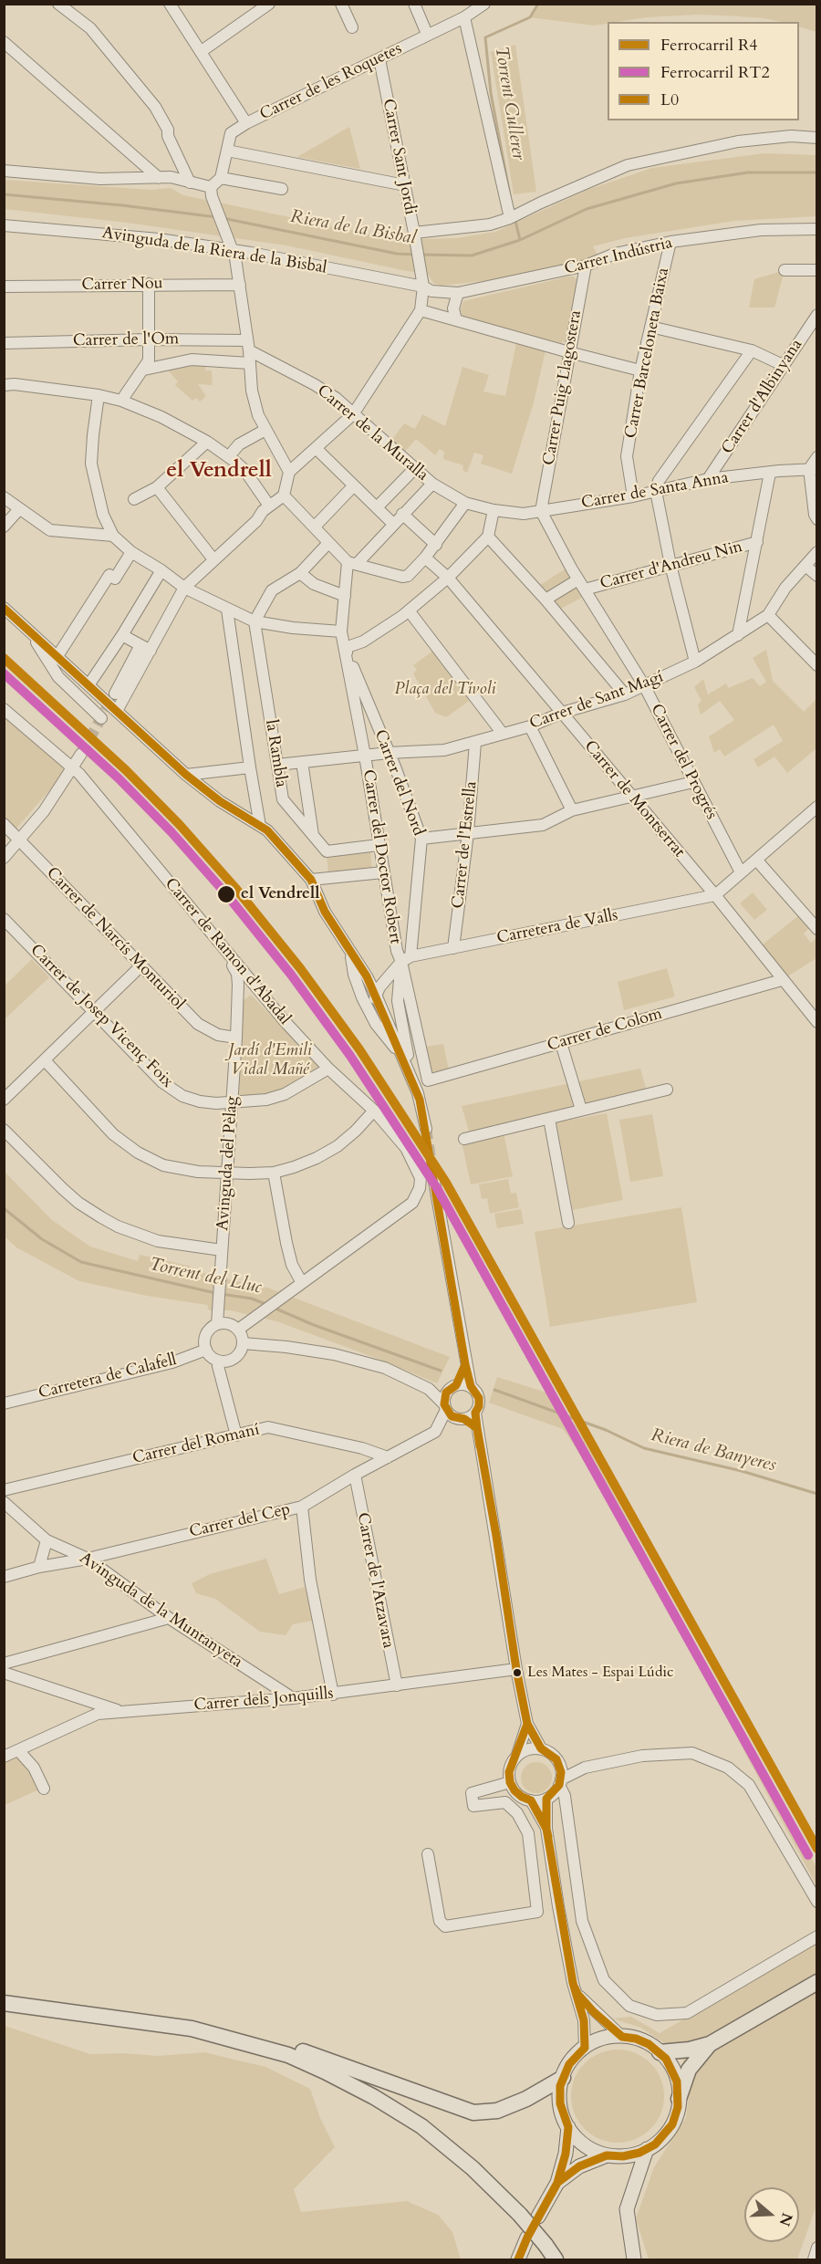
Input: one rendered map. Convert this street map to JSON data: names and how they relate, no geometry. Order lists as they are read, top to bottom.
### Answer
{
  "streets": {
    "street": [
      "Carrer de les Roquetes",
      "Carrer Sant Jordi",
      "Avinguda de la Riera de la Bisbal",
      "Carrer Indústria",
      "Carrer Nou",
      "Carrer de l'Om",
      "Carrer Barceloneta Baixa",
      "Carrer Puig Llagostera",
      "Carrer d'Albinyana",
      "Carrer de la Muralla",
      "Carrer de Santa Anna",
      "Carrer d'Andreu Nin",
      "Carrer de Sant Magí",
      "la Rambla",
      "Carrer del Progrés",
      "Carrer del Nord",
      "Carrer de Montserrat",
      "Carrer de l'Estrella",
      "Carrer del Doctor Robert",
      "Carretera de Valls",
      "Carrer de Narcís Monturiol",
      "Carrer de Ramon d'Abadal",
      "Carrer de Josep Vicenç Foix",
      "Carrer de Colom",
      "Avinguda del Pèlag",
      "Carretera de Calafell",
      "Carrer del Romaní",
      "Carrer del Cep",
      "Carrer de l'Atzavara",
      "Avinguda de la Muntanyeta",
      "Carrer dels Jonquills"
    ]
  },
  "crossings": [
    ["Carrer de les Roquetes", "Carrer Sant Jordi"],
    ["Carrer Sant Jordi", "Avinguda de la Riera de la Bisbal"],
    ["Carrer Sant Jordi", "Carrer Indústria"],
    ["Avinguda de la Riera de la Bisbal", "Carrer Indústria"],
    ["Carrer Indústria", "Carrer Barceloneta Baixa"],
    ["Carrer Indústria", "Carrer Puig Llagostera"],
    ["Carrer de l'Om", "Carrer de la Muralla"],
    ["Carrer Barceloneta Baixa", "Carrer de Santa Anna"],
    ["Carrer Puig Llagostera", "Carrer de Santa Anna"],
    ["Carrer Puig Llagostera", "Carrer del Progrés"],
    ["Carrer d'Albinyana", "Carrer de Santa Anna"],
    ["Carrer de la Muralla", "Carrer de Santa Anna"],
    ["Carrer de Santa Anna", "Carrer del Progrés"],
    ["Carrer d'Andreu Nin", "Carrer del Progrés"],
    ["Carrer de Sant Magí", "la Rambla"],
    ["Carrer de Sant Magí", "Carrer del Progrés"],
    ["Carrer de Sant Magí", "Carrer del Nord"],
    ["Carrer de Sant Magí", "Carrer de Montserrat"],
    ["Carrer de Sant Magí", "Carrer de l'Estrella"],
    ["Carrer de Sant Magí", "Carrer del Doctor Robert"],
    ["la Rambla", "Carrer del Doctor Robert"],
    ["Carrer del Nord", "Carrer del Doctor Robert"],
    ["Carrer del Nord", "Carretera de Valls"],
    ["Carrer de Montserrat", "Carretera de Valls"],
    ["Carrer de Montserrat", "Carrer de Colom"],
    ["Carrer de l'Estrella", "Carretera de Valls"],
    ["Carrer del Doctor Robert", "Carretera de Valls"],
    ["Carrer del Doctor Robert", "Carrer de Colom"],
    ["Carrer de Narcís Monturiol", "Avinguda del Pèlag"],
    ["Carrer de Ramon d'Abadal", "Carrer de Josep Vicenç Foix"],
    ["Carrer de Ramon d'Abadal", "Avinguda del Pèlag"],
    ["Carrer de Josep Vicenç Foix", "Avinguda del Pèlag"],
    ["Avinguda del Pèlag", "Carretera de Calafell"],
    ["Carrer del Romaní", "Carrer del Cep"],
    ["Carrer del Cep", "Carrer de l'Atzavara"],
    ["Carrer del Cep", "Avinguda de la Muntanyeta"],
    ["Carrer de l'Atzavara", "Carrer dels Jonquills"],
    ["Avinguda de la Muntanyeta", "Carrer dels Jonquills"]
  ],
  "districts": ["el Vendrell"],
  "water": [
    "Torrent Cullerer",
    "Riera de la Bisbal",
    "Torrent del Lluc",
    "Riera de Banyeres"
  ],
  "parks": ["Plaça del Tívoli", "Jardí d'Emili Vidal Mañé"],
  "places": ["el Vendrell", "Les Mates - Espai Lúdic"],
  "lines": ["transit line L0", "rail line R4", "rail line RT2"],
  "legend": ["Ferrocarril R4", "Ferrocarril RT2", "L0"],
  "north": "right"
}
